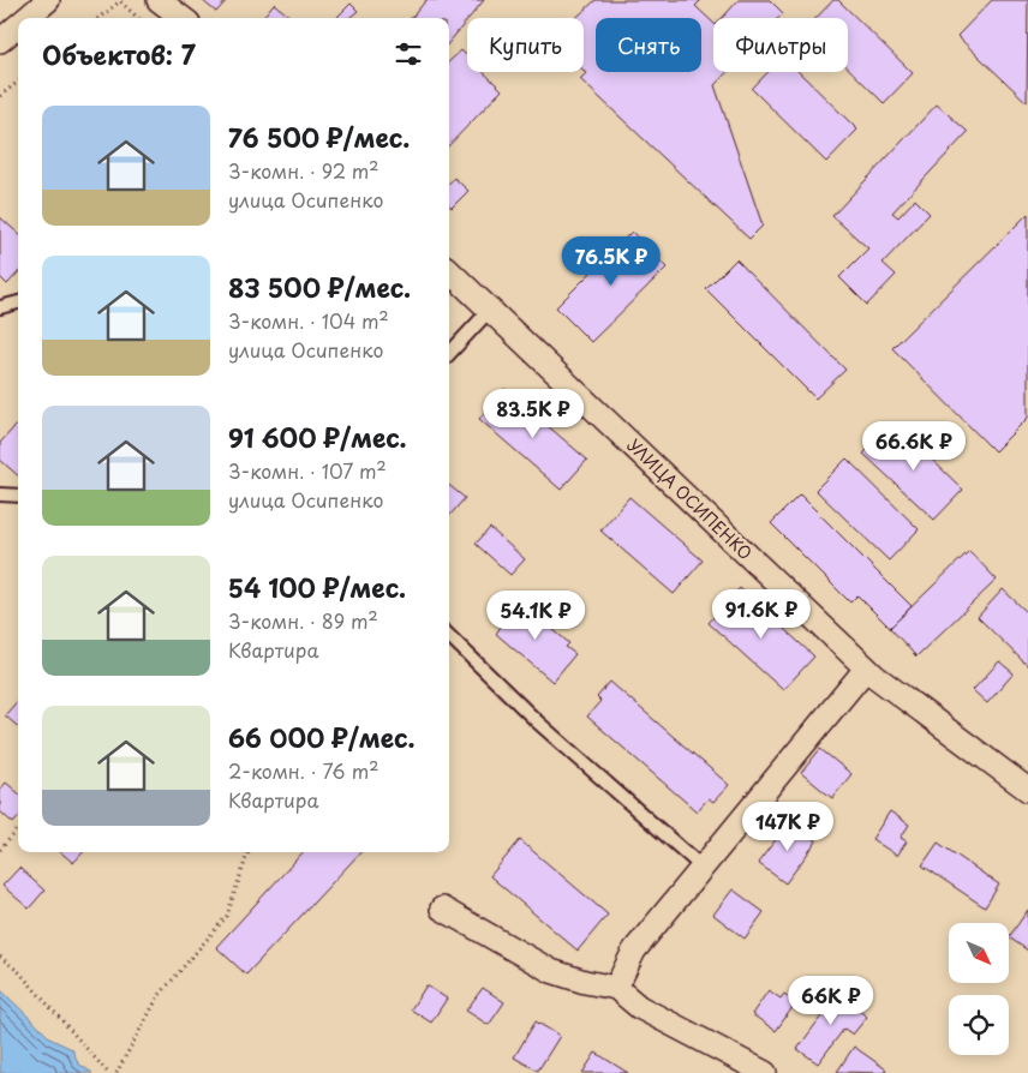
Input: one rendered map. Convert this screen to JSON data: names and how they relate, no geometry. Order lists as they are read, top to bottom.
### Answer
{
  "streets": {
    "street": ["УЛИЦА ОСИПЕНКО"]
  },
  "north": "bottom right",
  "page": {
    "chip": ["Купить", "Снять", "Фильтры"],
    "heading": "Объектов: 7",
    "list": [
      {
        "name": "76 500 ₽/мес.",
        "note": "3-комн. · 92 m² · улица Осипенко"
      },
      {
        "name": "83 500 ₽/мес.",
        "note": "3-комн. · 104 m² · улица Осипенко"
      },
      {
        "name": "91 600 ₽/мес.",
        "note": "3-комн. · 107 m² · улица Осипенко"
      },
      {
        "name": "54 100 ₽/мес.",
        "note": "3-комн. · 89 m² · Квартира"
      },
      {
        "name": "66 000 ₽/мес.",
        "note": "2-комн. · 76 m² · Квартира"
      }
    ],
    "price": [
      "76.5K ₽",
      "83.5K ₽",
      "66.6K ₽",
      "91.6K ₽",
      "54.1K ₽",
      "147K ₽",
      "66K ₽"
    ]
  }
}
